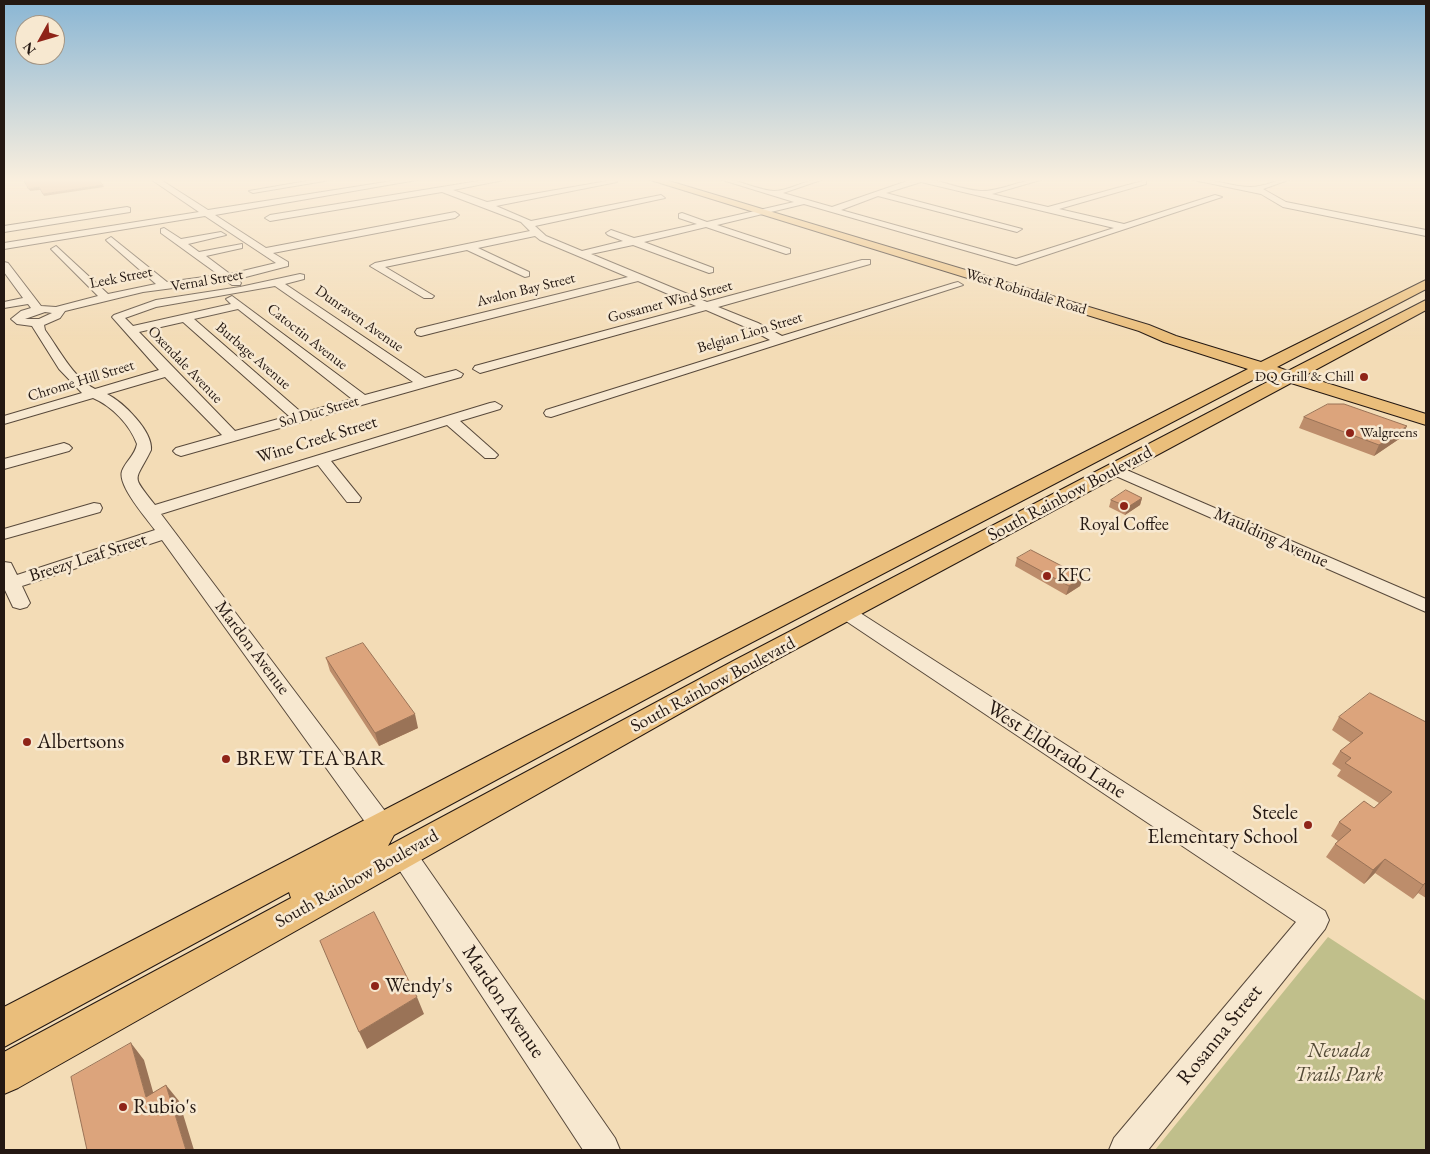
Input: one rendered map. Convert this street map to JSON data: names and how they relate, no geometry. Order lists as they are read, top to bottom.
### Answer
{
  "streets": {
    "main road": ["West Robindale Road", "South Rainbow Boulevard"],
    "street": [
      "Leek Street",
      "Vernal Street",
      "Avalon Bay Street",
      "Gossamer Wind Street",
      "Dunraven Avenue",
      "Belgian Lion Street",
      "Catoctin Avenue",
      "Burbage Avenue",
      "Oxendale Avenue",
      "Chrome Hill Street",
      "Sol Duc Street",
      "Wine Creek Street",
      "Maulding Avenue",
      "Breezy Leaf Street",
      "Mardon Avenue",
      "West Eldorado Lane",
      "Rosanna Street"
    ]
  },
  "crossings": [
    ["Vernal Street", "Dunraven Avenue"],
    ["Vernal Street", "Oxendale Avenue"],
    ["West Robindale Road", "South Rainbow Boulevard"],
    ["Dunraven Avenue", "Sol Duc Street"],
    ["Catoctin Avenue", "Sol Duc Street"],
    ["Burbage Avenue", "Sol Duc Street"],
    ["Oxendale Avenue", "Chrome Hill Street"],
    ["Oxendale Avenue", "Sol Duc Street"],
    ["Wine Creek Street", "Mardon Avenue"],
    ["South Rainbow Boulevard", "Maulding Avenue"],
    ["South Rainbow Boulevard", "Mardon Avenue"],
    ["South Rainbow Boulevard", "West Eldorado Lane"],
    ["Breezy Leaf Street", "Mardon Avenue"],
    ["West Eldorado Lane", "Rosanna Street"]
  ],
  "parks": ["Nevada Trails Park"],
  "places": [
    "DQ Grill & Chill",
    "Walgreens",
    "Royal Coffee",
    "KFC",
    "Albertsons",
    "BREW TEA BAR",
    "Steele Elementary School",
    "Wendy's",
    "Rubio's"
  ],
  "north": "bottom left"
}
